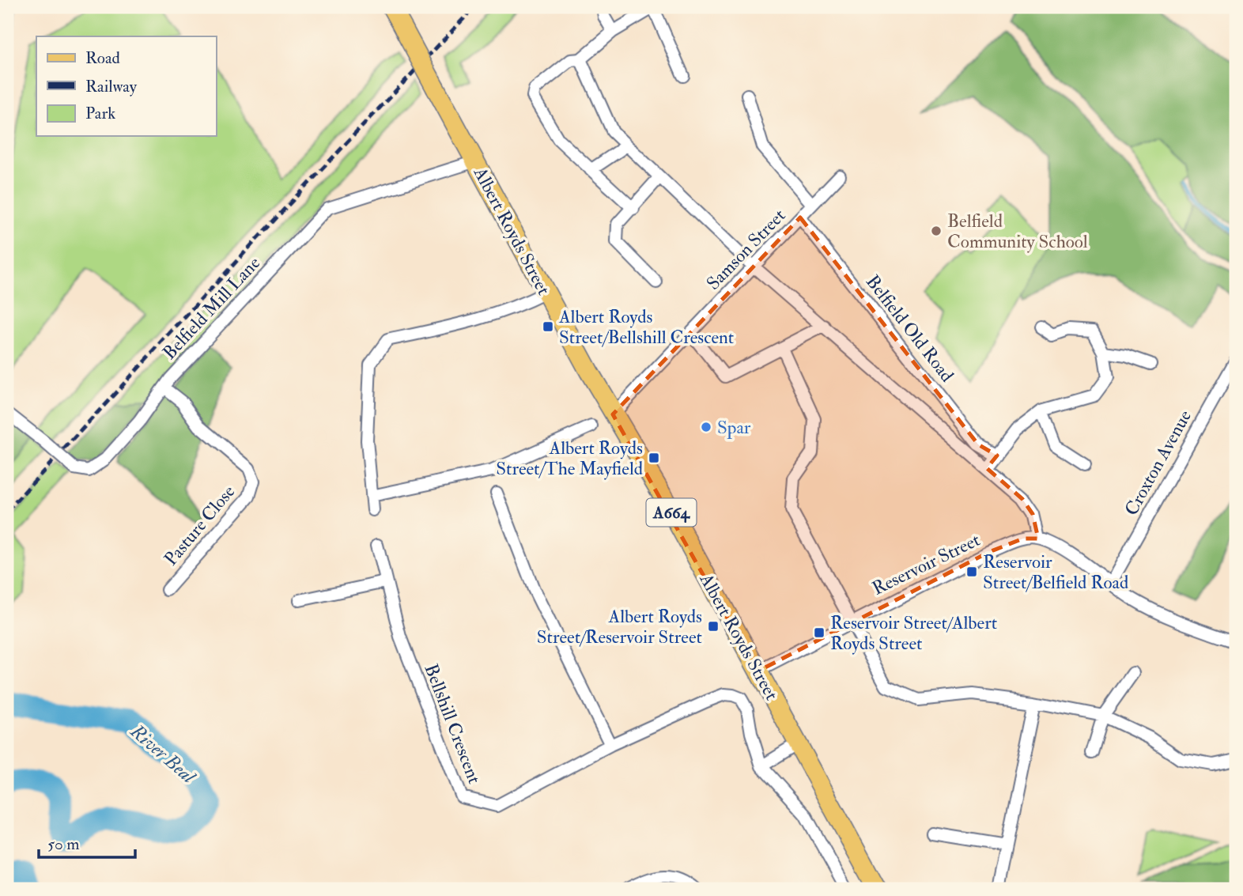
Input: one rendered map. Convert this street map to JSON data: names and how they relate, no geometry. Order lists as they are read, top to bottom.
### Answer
{
  "streets": {
    "main road": ["Albert Royds Street", "A664"],
    "street": [
      "Samson Street",
      "Belfield Mill Lane",
      "Belfield Old Road",
      "Croxton Avenue",
      "Pasture Close",
      "Reservoir Street",
      "Bellshill Crescent"
    ]
  },
  "crossings": [
    ["Albert Royds Street", "Samson Street"],
    ["Albert Royds Street", "Belfield Mill Lane"],
    ["Albert Royds Street", "Reservoir Street"],
    ["Albert Royds Street", "Bellshill Crescent"],
    ["Samson Street", "Belfield Old Road"],
    ["Belfield Mill Lane", "Pasture Close"]
  ],
  "water": ["River Beal"],
  "places": {
    "other": ["Belfield Community School", "Spar"],
    "transit": [
      "Albert Royds Street/Bellshill Crescent",
      "Albert Royds Street/The Mayfield",
      "Reservoir Street/Belfield Road",
      "Albert Royds Street/Reservoir Street",
      "Reservoir Street/Albert Royds Street"
    ]
  },
  "legend": ["Road", "Railway", "Park"],
  "scale_bar": "50 m"
}
